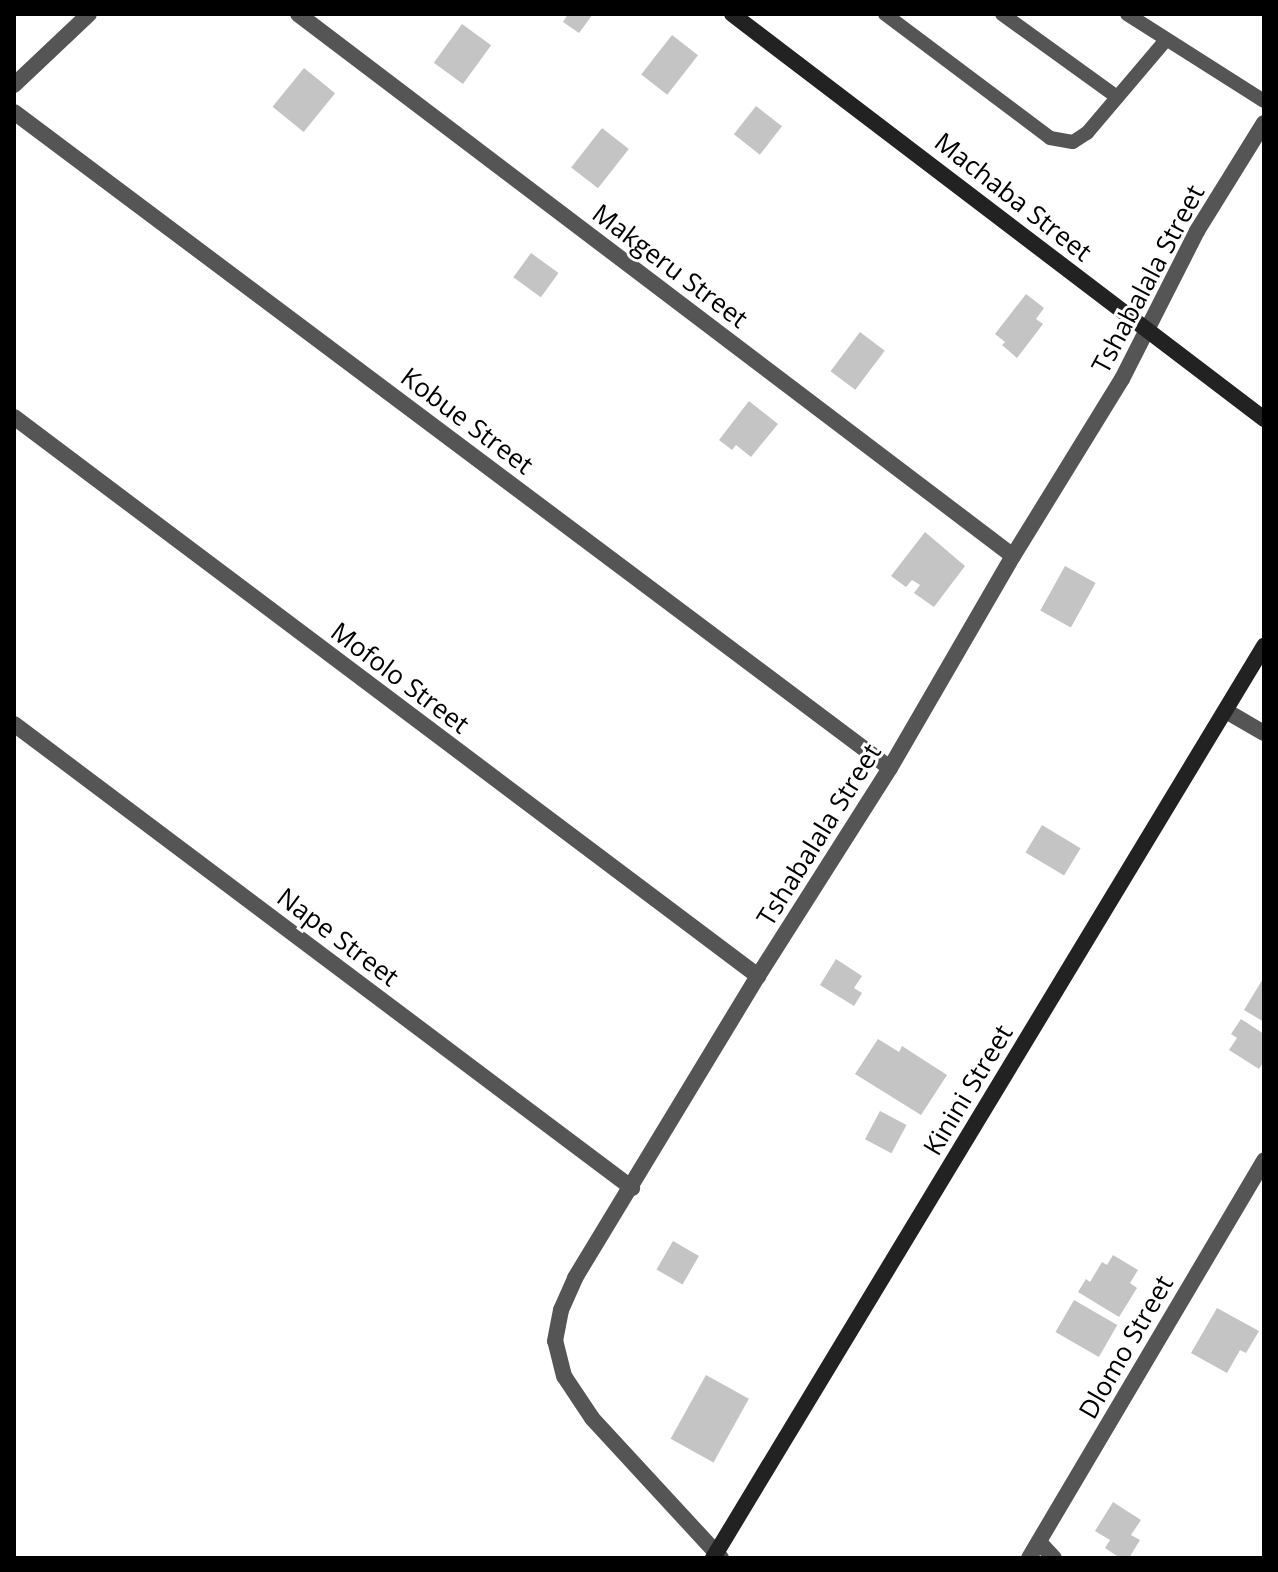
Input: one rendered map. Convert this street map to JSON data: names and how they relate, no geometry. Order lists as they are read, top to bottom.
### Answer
{
  "streets": {
    "street": [
      "Machaba Street",
      "Makgeru Street",
      "Tshabalala Street",
      "Kobue Street",
      "Mofolo Street",
      "Nape Street",
      "Kinini Street",
      "Dlomo Street"
    ]
  },
  "crossings": [
    ["Machaba Street", "Tshabalala Street"],
    ["Makgeru Street", "Tshabalala Street"],
    ["Tshabalala Street", "Kobue Street"],
    ["Tshabalala Street", "Mofolo Street"],
    ["Tshabalala Street", "Nape Street"],
    ["Tshabalala Street", "Kinini Street"]
  ]
}
